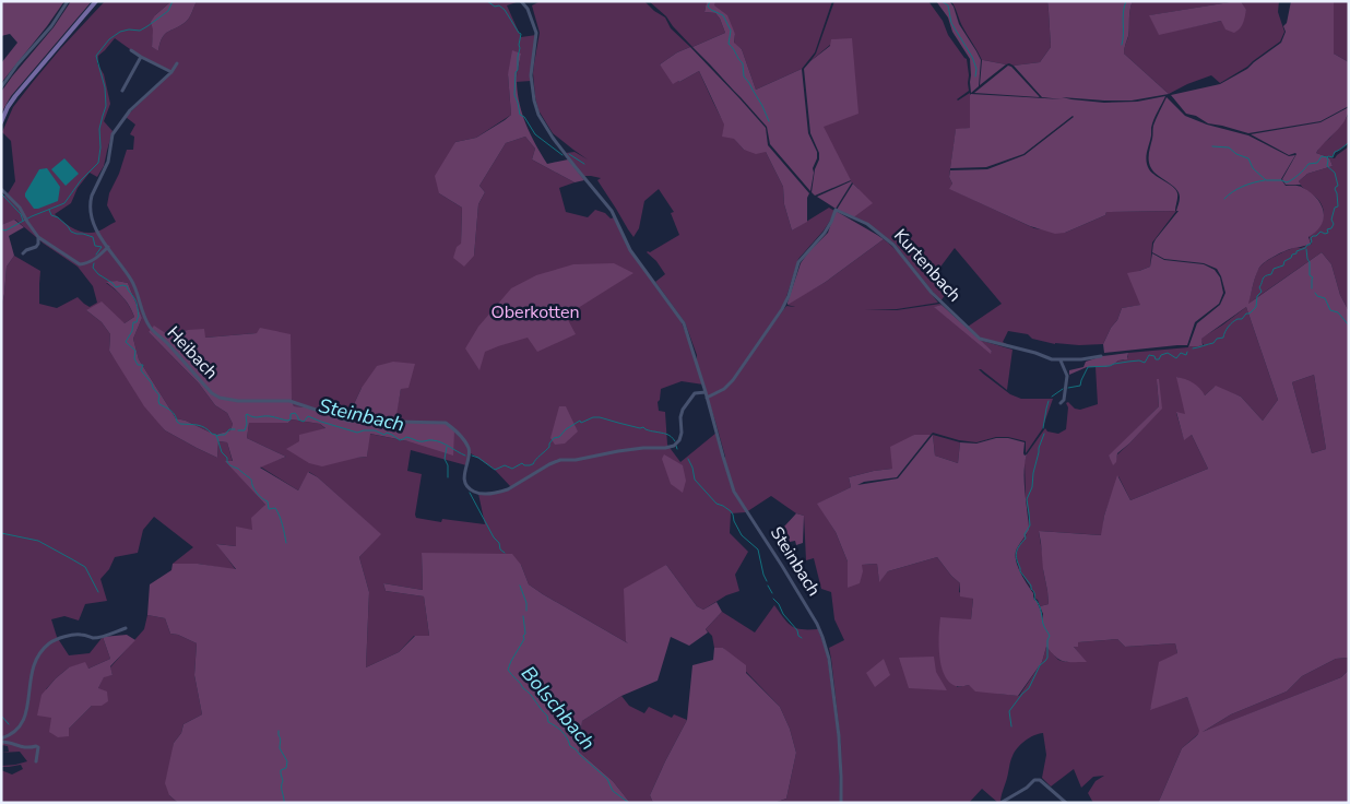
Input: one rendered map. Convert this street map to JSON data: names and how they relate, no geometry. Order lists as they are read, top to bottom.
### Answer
{
  "streets": {
    "street": ["Kurtenbach", "Heibach", "Steinbach"]
  },
  "crossings": [
    ["Kurtenbach", "Steinbach"],
    ["Heibach", "Steinbach"]
  ],
  "water": ["Steinbach", "Bolschbach"],
  "parks": ["Oberkotten"]
}
